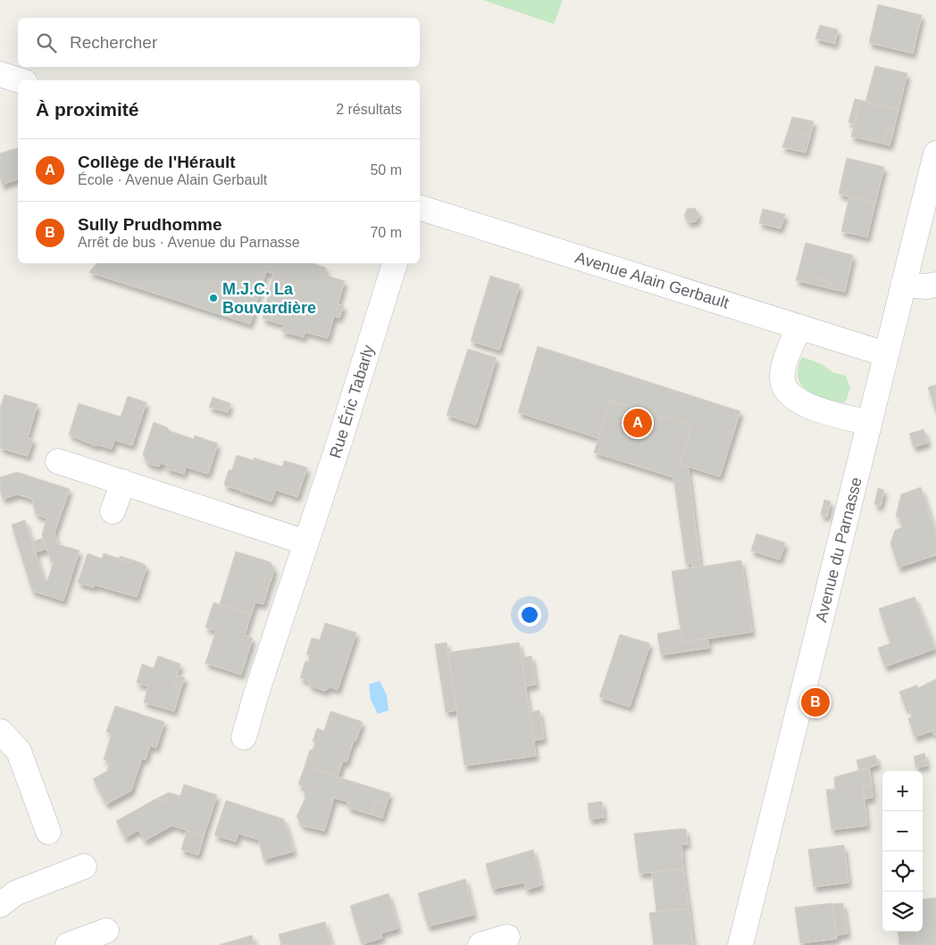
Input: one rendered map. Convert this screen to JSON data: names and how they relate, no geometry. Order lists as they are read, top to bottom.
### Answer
{
  "streets": {
    "street": ["Avenue Alain Gerbault", "Rue Éric Tabarly", "Avenue du Parnasse"]
  },
  "crossings": [
    ["Avenue Alain Gerbault", "Avenue du Parnasse"]
  ],
  "places": ["M.J.C. La Bouvardière"],
  "page": {
    "search": "Rechercher",
    "heading": ["À proximité", "2 résultats"],
    "list": [
      {
        "mark": "A",
        "name": "Collège de l'Hérault",
        "note": "École · Avenue Alain Gerbault",
        "value": "50 m"
      },
      {
        "mark": "B",
        "name": "Sully Prudhomme",
        "note": "Arrêt de bus · Avenue du Parnasse",
        "value": "70 m"
      }
    ],
    "pins": ["A", "B"],
    "map_buttons": ["+", "−"]
  }
}
